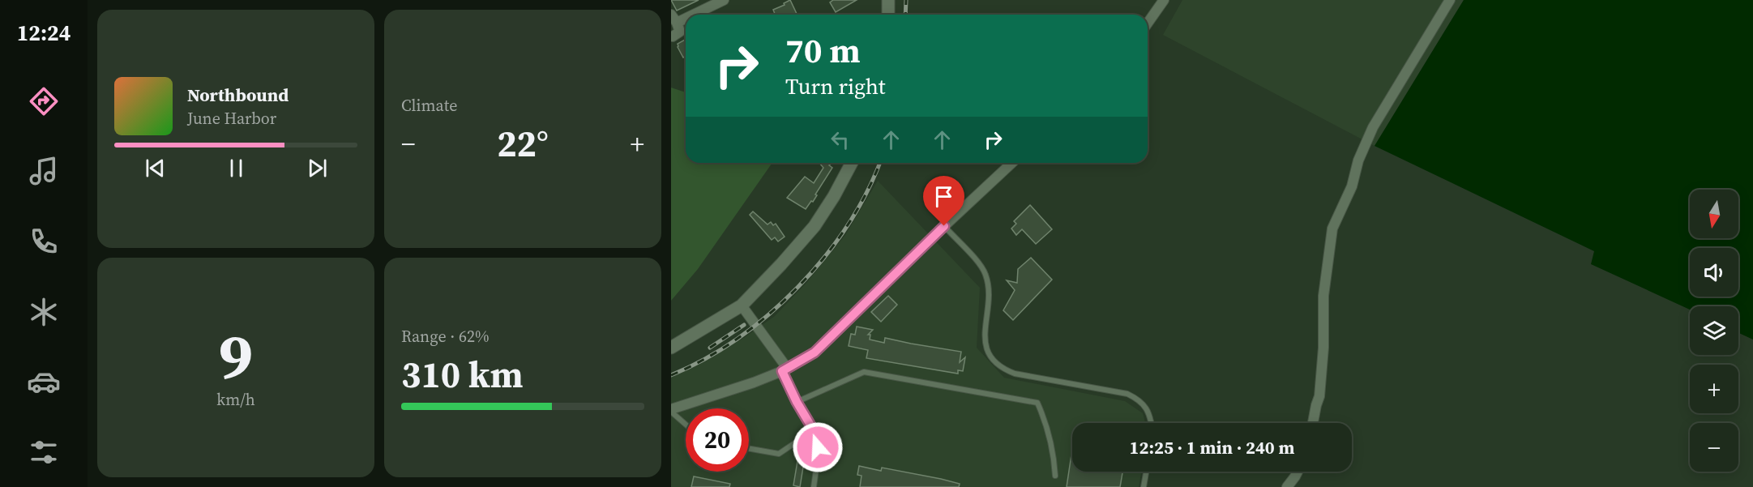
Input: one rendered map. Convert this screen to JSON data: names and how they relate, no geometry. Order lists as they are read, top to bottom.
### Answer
{
  "north": "bottom",
  "page": {
    "tabs": "12:24",
    "tile": [
      "Climate",
      ["9", "km/h"],
      ["Range · 62%", "310 km"]
    ],
    "turn": ["70 m", "Turn right"],
    "song": ["Northbound", "June Harbor"],
    "heat": ["−", "22°", "+"],
    "map_buttons": ["+", "−"],
    "limit": "20",
    "trip": "12:25 · 1 min · 240 m"
  }
}
